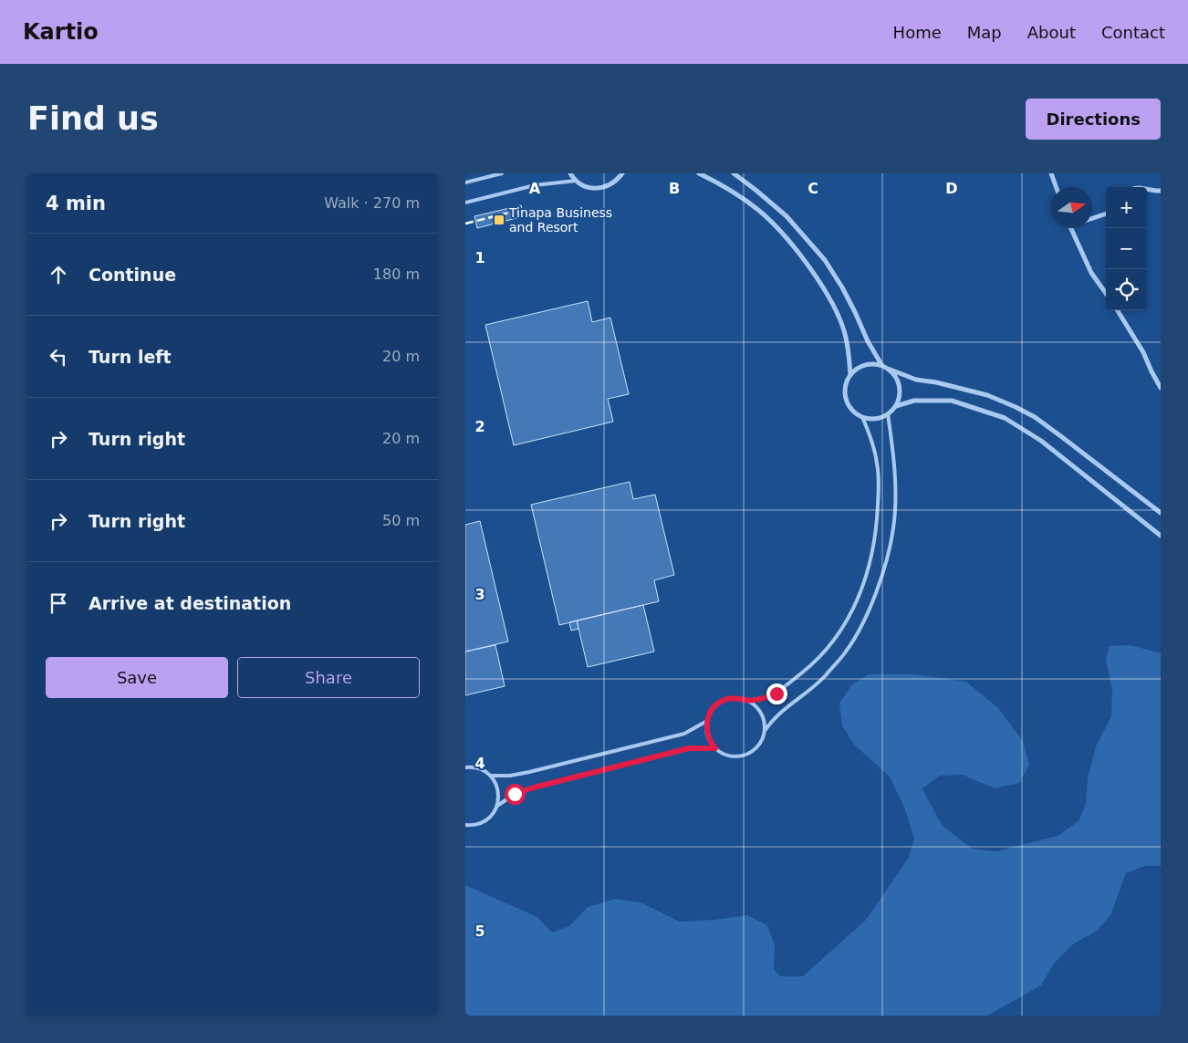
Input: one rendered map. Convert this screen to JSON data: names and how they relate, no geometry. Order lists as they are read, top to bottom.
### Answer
{
  "places": {
    "transit": ["Tinapa Business and Resort"]
  },
  "north": "right",
  "page": {
    "header": "Kartio",
    "nav": [
      "Home",
      "Map",
      "About",
      "Contact"
    ],
    "buttons": [
      "Directions",
      ["Save", "Share"]
    ],
    "title": "Find us",
    "heading": ["4 min", "Walk · 270 m"],
    "map_buttons": ["+", "−"],
    "list": [
      ["Continue", "180 m"],
      ["Turn left", "20 m"],
      ["Turn right", "20 m"],
      ["Turn right", "50 m"],
      "Arrive at destination"
    ]
  },
  "grid": {
    "columns": [
      "A",
      "B",
      "C",
      "D"
    ],
    "rows": [
      "1",
      "2",
      "3",
      "4",
      "5"
    ]
  }
}
